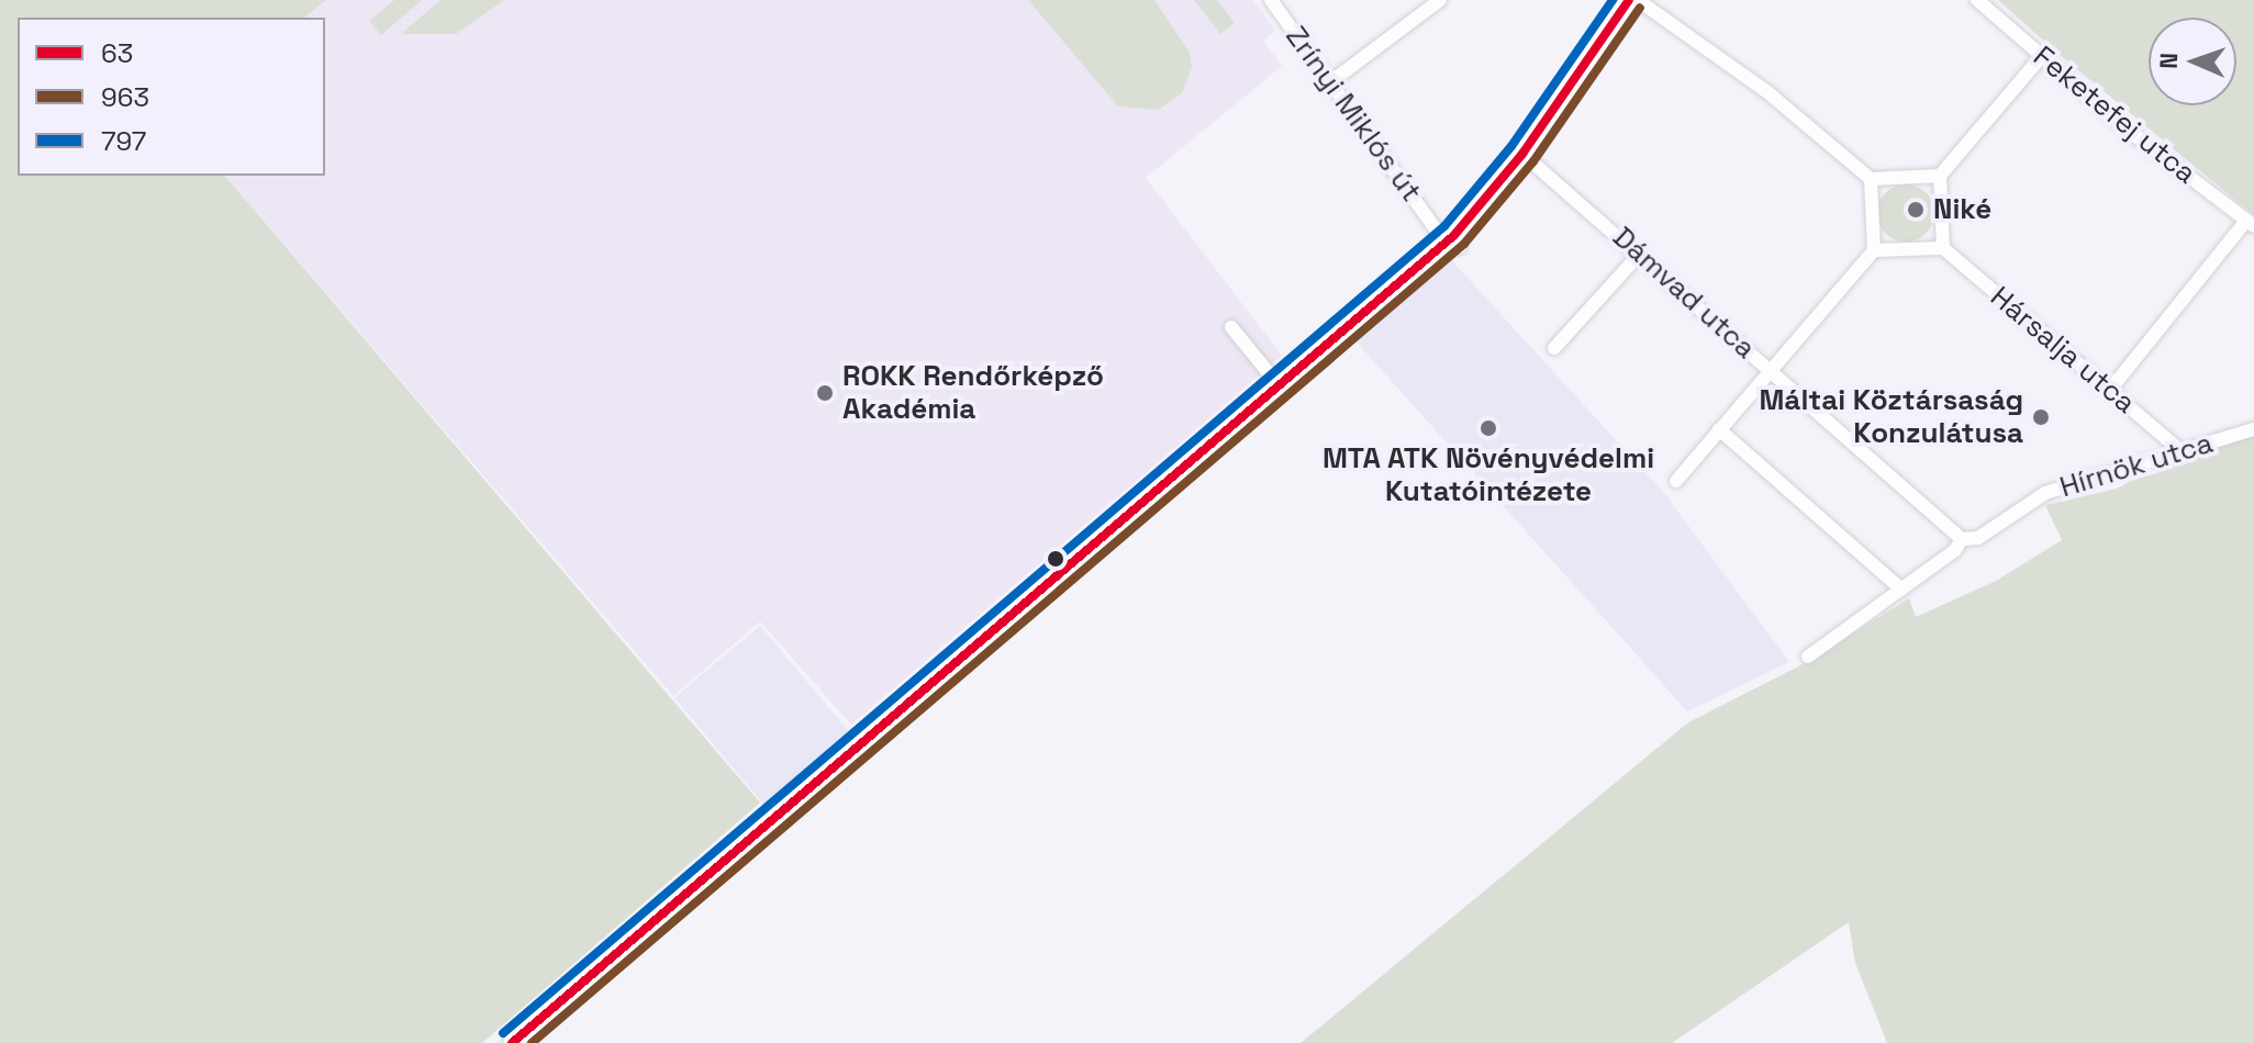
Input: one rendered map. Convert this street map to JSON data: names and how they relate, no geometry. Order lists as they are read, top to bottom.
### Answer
{
  "streets": {
    "street": [
      "Zrínyi Miklós út",
      "Feketefej utca",
      "Dámvad utca",
      "Hársalja utca",
      "Hírnök utca"
    ]
  },
  "crossings": [
    ["Dámvad utca", "Hírnök utca"],
    ["Hársalja utca", "Hírnök utca"]
  ],
  "places": [
    "Niké",
    "ROKK Rendőrképző Akadémia",
    "Máltai Köztársaság Konzulátusa",
    "MTA ATK Növényvédelmi Kutatóintézete"
  ],
  "lines": ["transit line 63", "transit line 797", "transit line 963"],
  "legend": ["63", "963", "797"],
  "north": "left"
}
